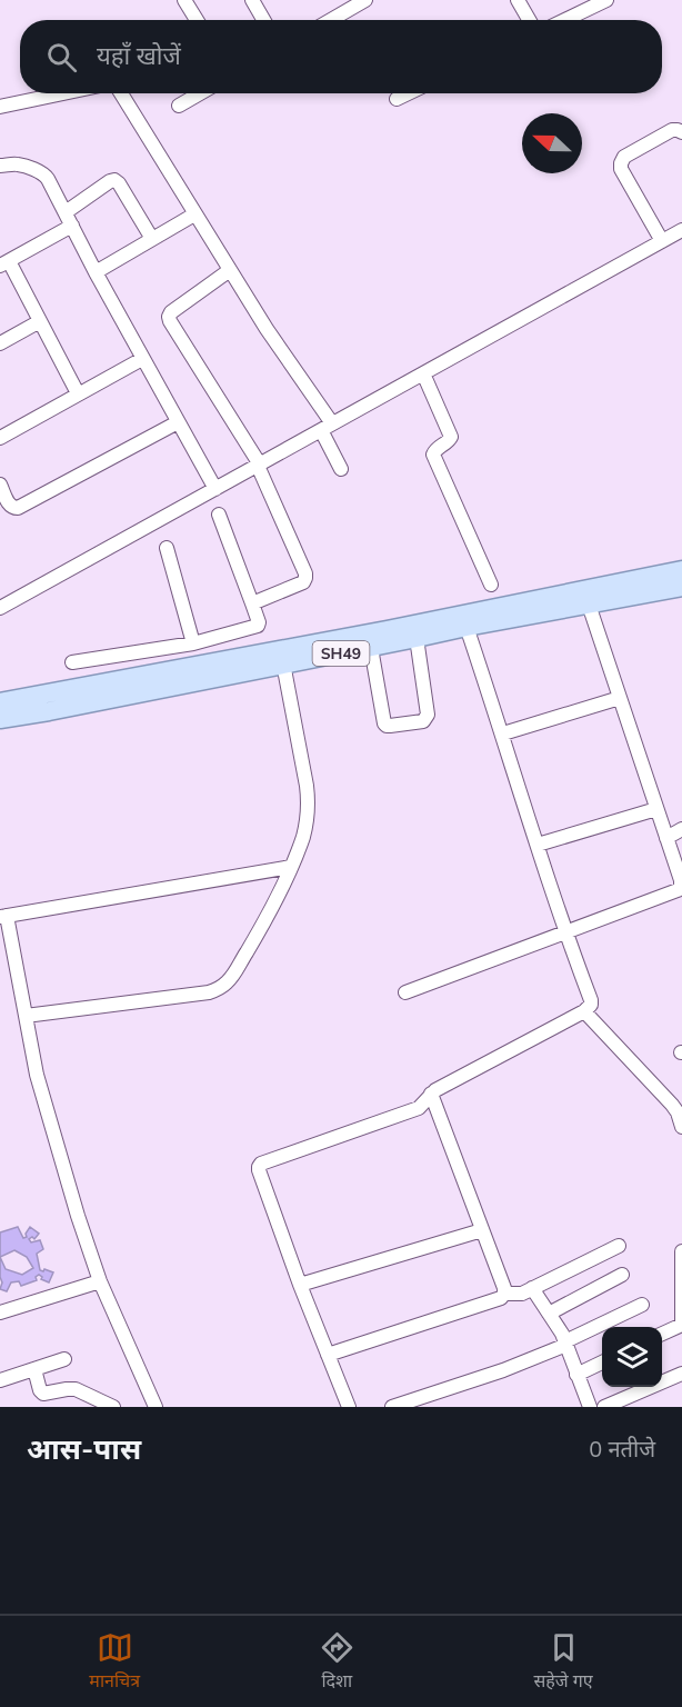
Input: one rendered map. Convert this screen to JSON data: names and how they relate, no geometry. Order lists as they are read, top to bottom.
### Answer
{
  "streets": {
    "main road": ["SH49"]
  },
  "north": "left",
  "page": {
    "search": "यहाँ खोजें",
    "heading": ["आस-पास", "0 नतीजे"],
    "nav": ["मानचित्र", "दिशा", "सहेजे गए"]
  }
}
